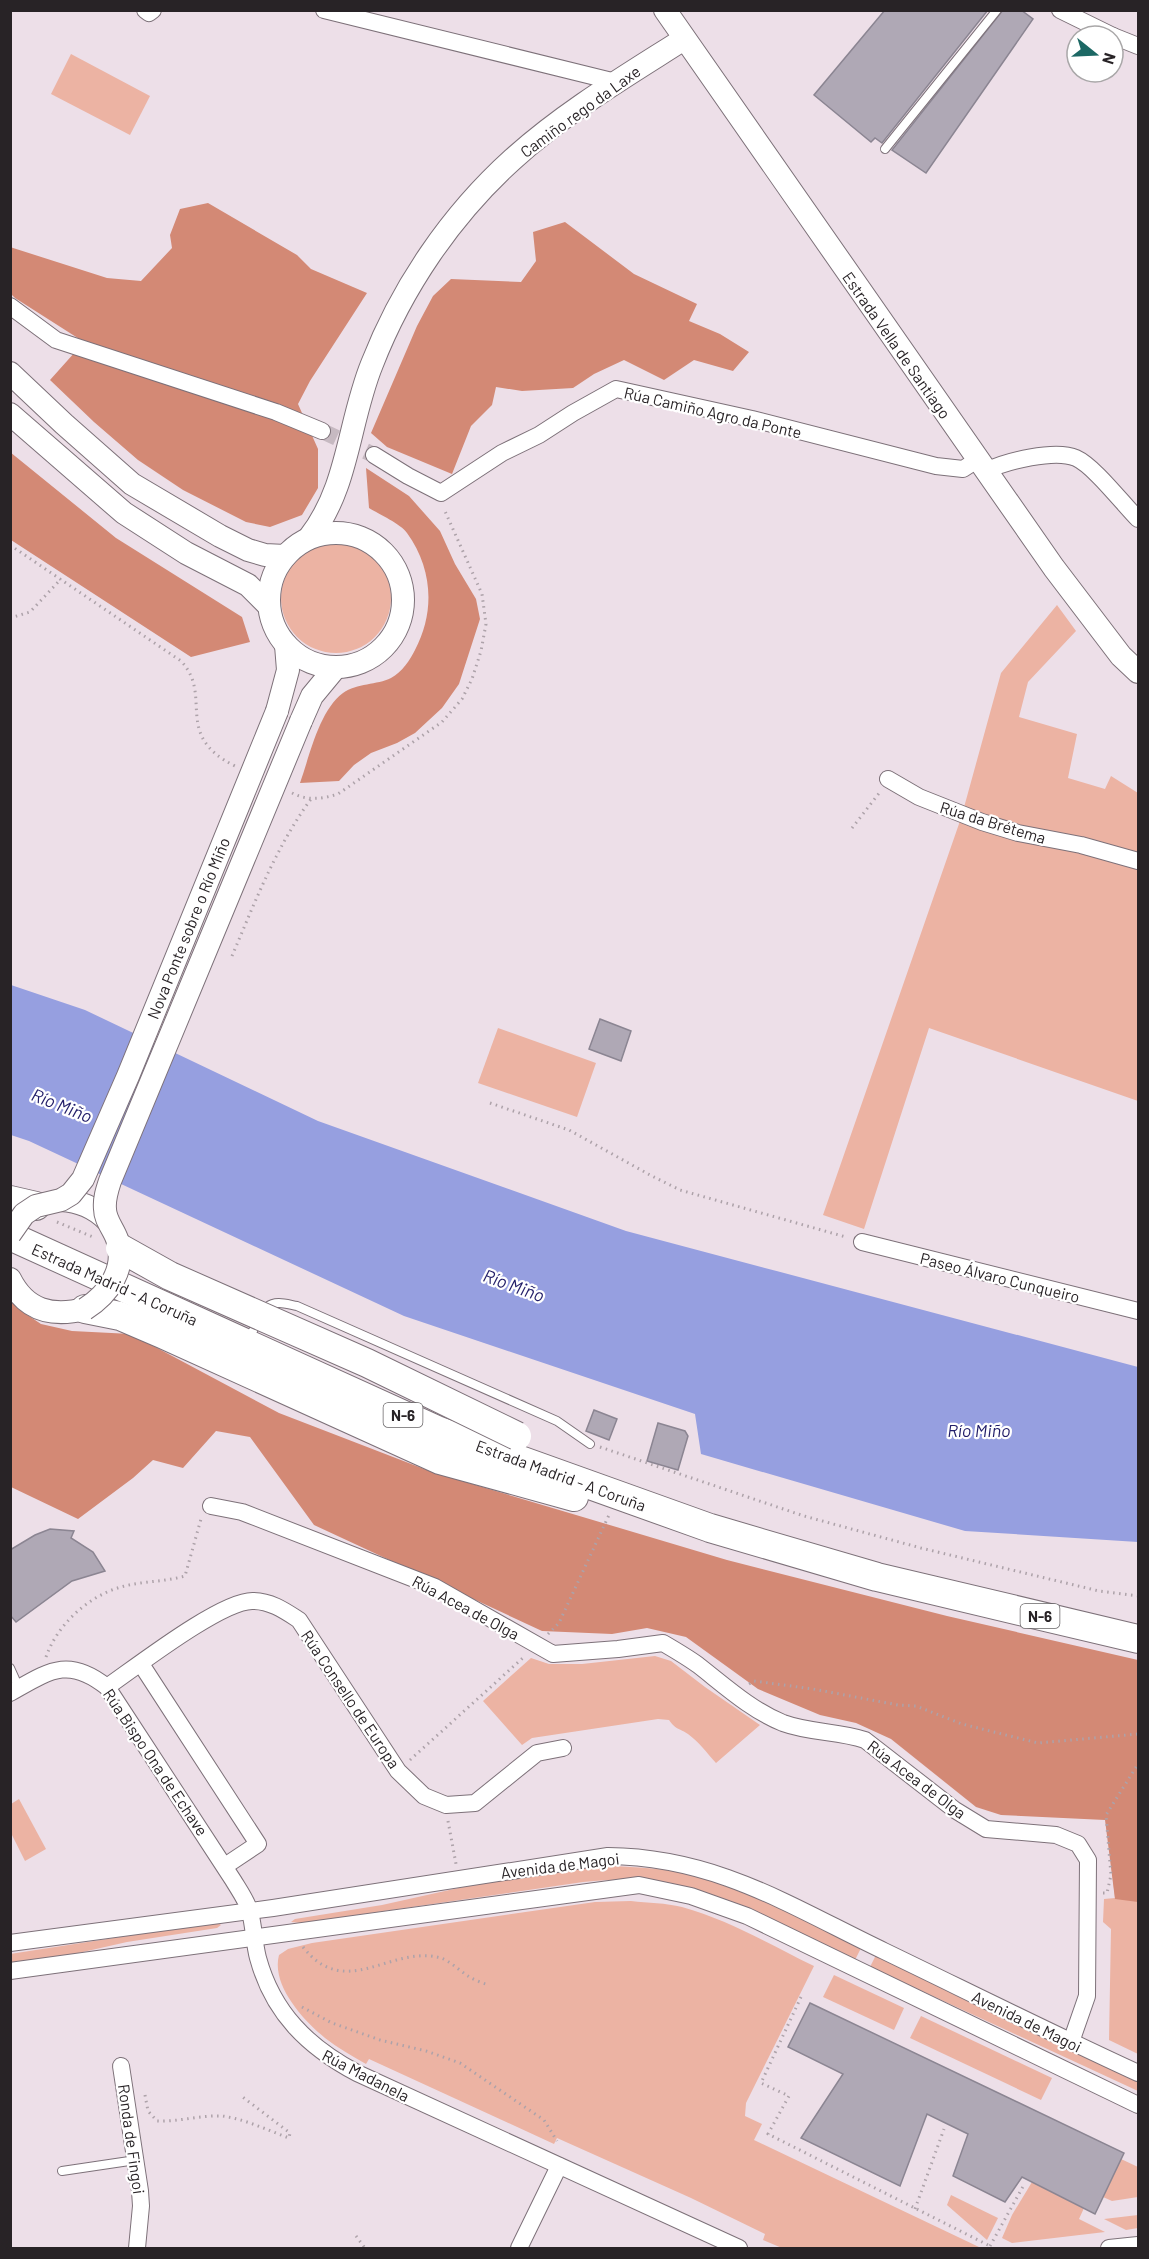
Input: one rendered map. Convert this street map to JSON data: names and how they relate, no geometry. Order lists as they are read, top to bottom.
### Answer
{
  "streets": {
    "highway": ["Estrada Madrid - A Coruña", "N-6"],
    "main road": ["Camiño rego da Laxe", "Estrada Vella de Santiago", "Nova Ponte sobre o Río Miño"],
    "street": [
      "Rúa Camiño Agro da Ponte",
      "Rúa da Brétema",
      "Paseo Álvaro Cunqueiro",
      "Rúa Acea de Olga",
      "Rúa Consello de Europa",
      "Rúa Bispo Ona de Echave",
      "Avenida de Magoi",
      "Rúa Madanela",
      "Ronda de Fingoi"
    ]
  },
  "crossings": [
    ["Camiño rego da Laxe", "Estrada Vella de Santiago"],
    ["Estrada Vella de Santiago", "Rúa Camiño Agro da Ponte"],
    ["Nova Ponte sobre o Río Miño", "Estrada Madrid - A Coruña"],
    ["Rúa Acea de Olga", "Avenida de Magoi"],
    ["Rúa Consello de Europa", "Rúa Bispo Ona de Echave"],
    ["Rúa Bispo Ona de Echave", "Avenida de Magoi"],
    ["Rúa Bispo Ona de Echave", "Rúa Madanela"],
    ["Avenida de Magoi", "Rúa Madanela"]
  ],
  "water": ["Río Miño"],
  "north": "right"
}
